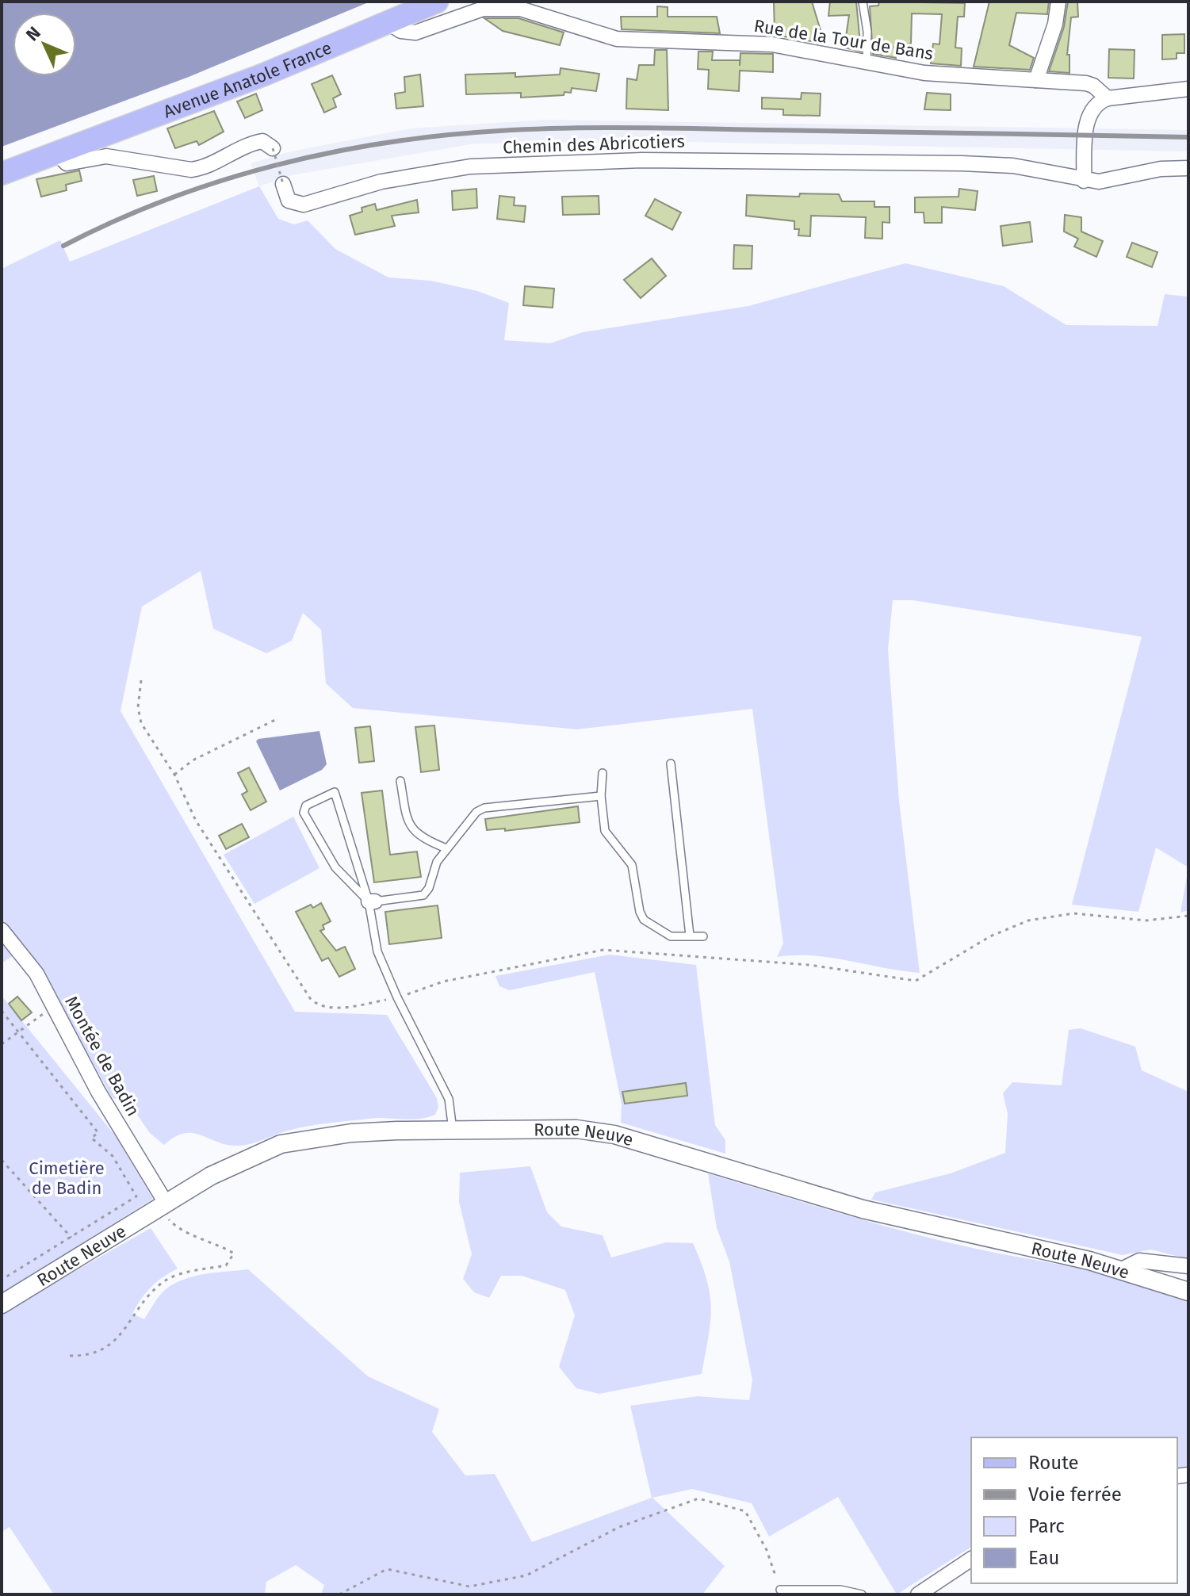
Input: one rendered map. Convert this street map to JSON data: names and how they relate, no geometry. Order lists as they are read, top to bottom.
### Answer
{
  "streets": {
    "main road": ["Avenue Anatole France"],
    "street": [
      "Rue de la Tour de Bans",
      "Chemin des Abricotiers",
      "Montée de Badin",
      "Route Neuve"
    ]
  },
  "crossings": [
    ["Rue de la Tour de Bans", "Avenue Anatole France"],
    ["Montée de Badin", "Route Neuve"]
  ],
  "parks": ["Cimetière de Badin"],
  "legend": [
    "Route",
    "Voie ferrée",
    "Parc",
    "Eau"
  ],
  "north": "top left"
}
